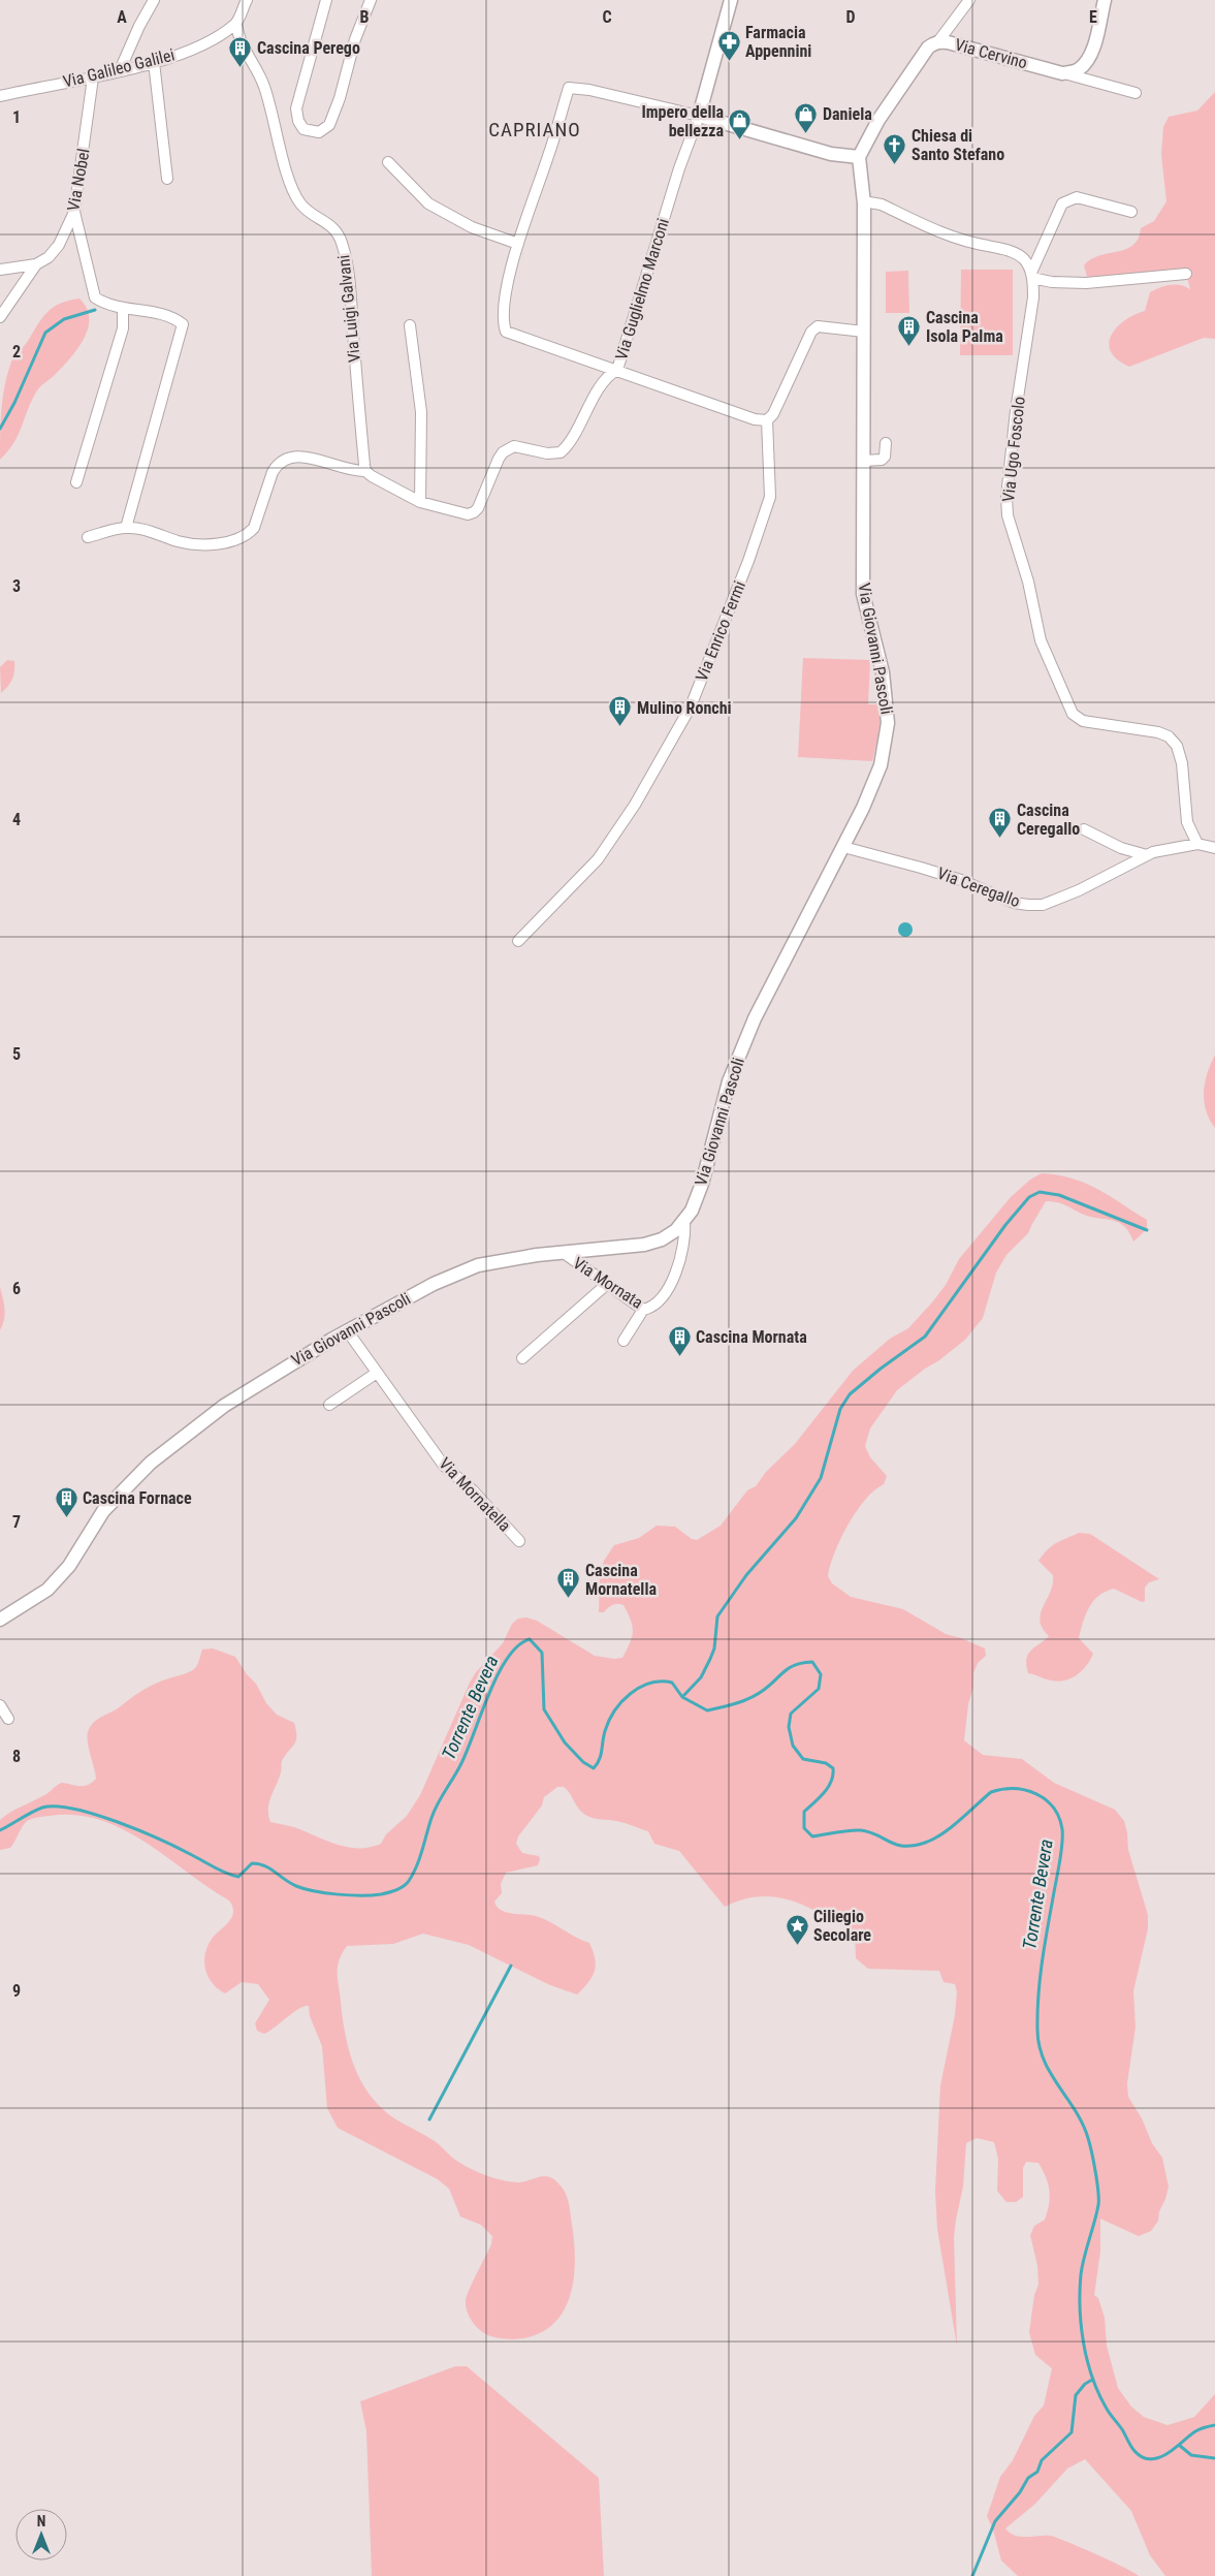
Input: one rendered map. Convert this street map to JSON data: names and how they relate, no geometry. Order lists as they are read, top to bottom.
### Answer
{
  "streets": {
    "street": [
      "Via Cervino",
      "Via Galileo Galilei",
      "Via Nobel",
      "Via Guglielmo Marconi",
      "Via Luigi Galvani",
      "Via Ugo Foscolo",
      "Via Enrico Fermi",
      "Via Giovanni Pascoli",
      "Via Ceregallo",
      "Via Mornata",
      "Via Mornatella"
    ]
  },
  "crossings": [
    ["Via Galileo Galilei", "Via Nobel"],
    ["Via Galileo Galilei", "Via Luigi Galvani"],
    ["Via Ugo Foscolo", "Via Ceregallo"],
    ["Via Giovanni Pascoli", "Via Ceregallo"],
    ["Via Giovanni Pascoli", "Via Mornata"],
    ["Via Giovanni Pascoli", "Via Mornatella"]
  ],
  "districts": ["CAPRIANO"],
  "water": ["Torrente Bevera"],
  "places": {
    "pharmacy": ["Farmacia Appennini"],
    "building": [
      "Cascina Perego",
      "Cascina Isola Palma",
      "Mulino Ronchi",
      "Cascina Ceregallo",
      "Cascina Mornata",
      "Cascina Fornace",
      "Cascina Mornatella"
    ],
    "shop": ["Daniela", "Impero della bellezza"],
    "church": ["Chiesa di Santo Stefano"],
    "place": ["Ciliegio Secolare"]
  },
  "north": "top",
  "grid": {
    "columns": [
      "A",
      "B",
      "C",
      "D",
      "E"
    ],
    "rows": [
      "1",
      "2",
      "3",
      "4",
      "5",
      "6",
      "7",
      "8",
      "9"
    ]
  }
}
